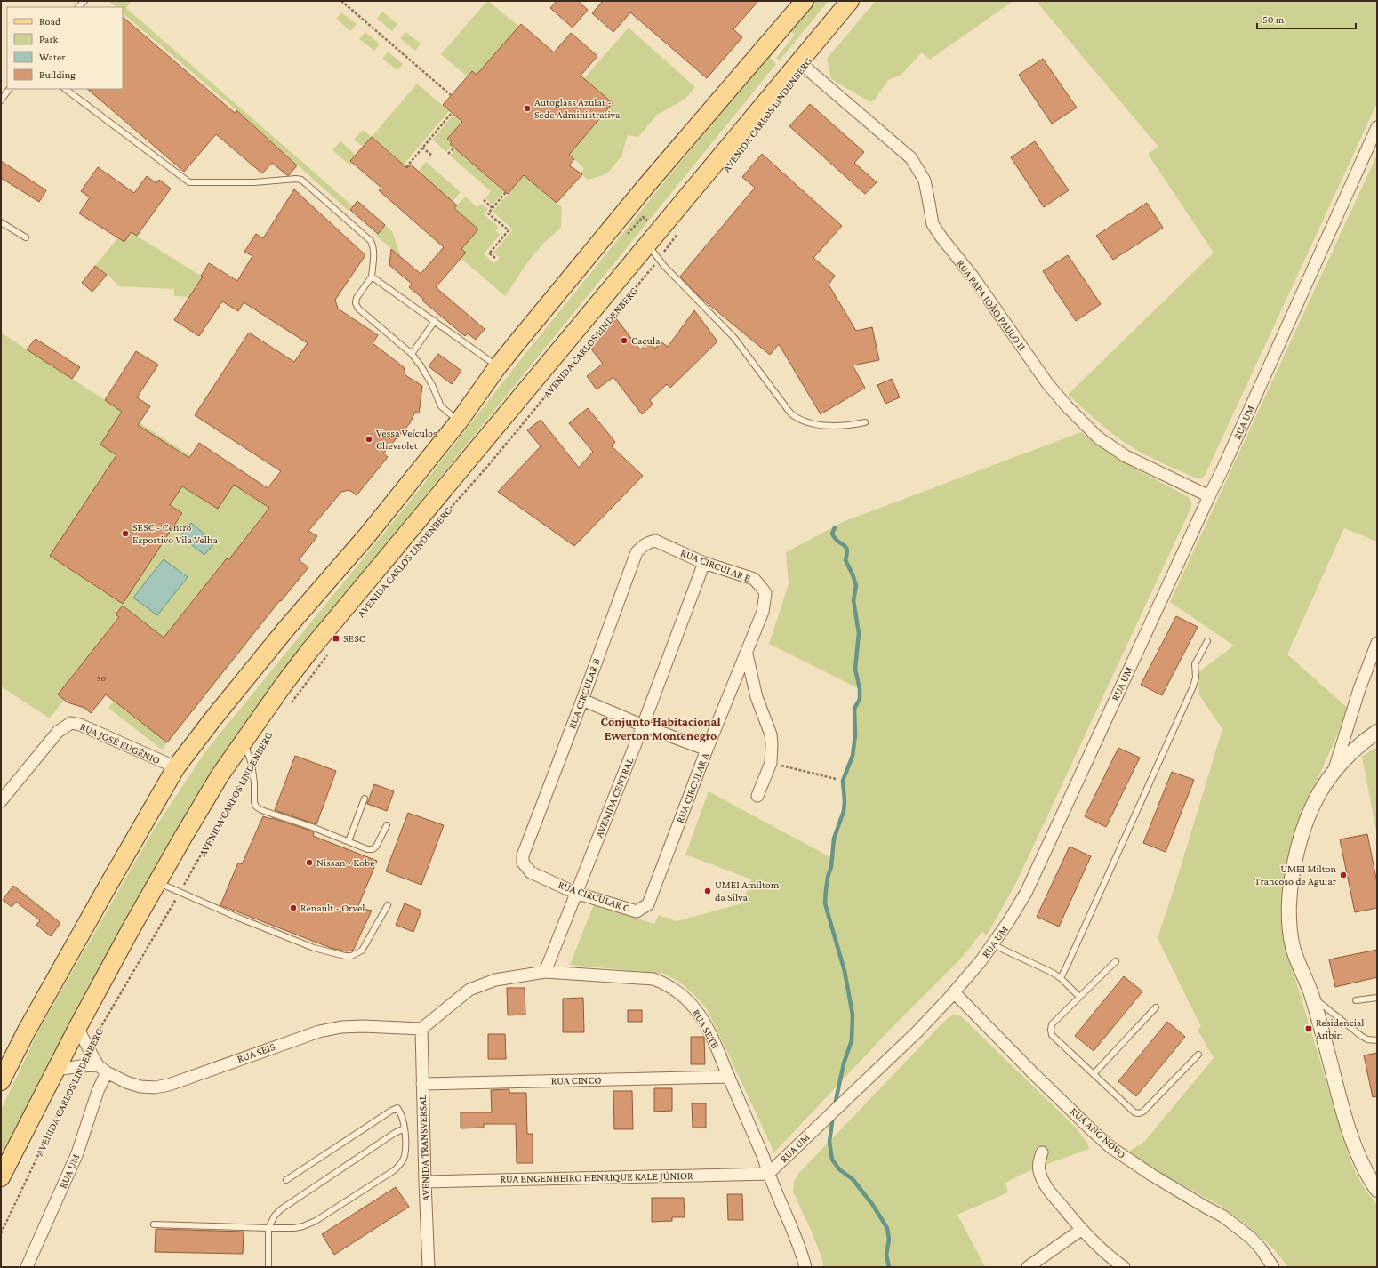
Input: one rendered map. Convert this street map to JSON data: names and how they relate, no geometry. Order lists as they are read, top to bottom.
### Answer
{
  "streets": {
    "main road": ["AVENIDA CARLOS LINDENBERG"],
    "street": [
      "RUA PAPA JOÃO PAULO II",
      "RUA UM",
      "RUA CIRCULAR E",
      "RUA CIRCULAR B",
      "RUA JOSÉ EUGÊNIO",
      "RUA CIRCULAR A",
      "AVENIDA CENTRAL",
      "RUA CIRCULAR C",
      "RUA SETE",
      "RUA SEIS",
      "RUA CINCO",
      "RUA ANO NOVO",
      "AVENIDA TRANSVERSAL",
      "RUA ENGENHEIRO HENRIQUE KALE JÚNIOR"
    ]
  },
  "crossings": [
    ["AVENIDA CARLOS LINDENBERG", "RUA PAPA JOÃO PAULO II"],
    ["AVENIDA CARLOS LINDENBERG", "RUA SEIS"],
    ["RUA PAPA JOÃO PAULO II", "RUA UM"],
    ["RUA UM", "RUA SETE"],
    ["RUA UM", "RUA SEIS"],
    ["RUA UM", "RUA ANO NOVO"],
    ["RUA UM", "RUA ENGENHEIRO HENRIQUE KALE JÚNIOR"],
    ["RUA CIRCULAR E", "RUA CIRCULAR B"],
    ["RUA CIRCULAR E", "RUA CIRCULAR A"],
    ["RUA CIRCULAR E", "AVENIDA CENTRAL"],
    ["RUA CIRCULAR B", "RUA CIRCULAR C"],
    ["RUA CIRCULAR A", "RUA CIRCULAR C"],
    ["AVENIDA CENTRAL", "RUA CIRCULAR C"],
    ["AVENIDA CENTRAL", "RUA SETE"],
    ["RUA SETE", "RUA SEIS"],
    ["RUA SETE", "RUA CINCO"],
    ["RUA SETE", "AVENIDA TRANSVERSAL"],
    ["RUA SETE", "RUA ENGENHEIRO HENRIQUE KALE JÚNIOR"],
    ["RUA SEIS", "AVENIDA TRANSVERSAL"],
    ["RUA CINCO", "AVENIDA TRANSVERSAL"],
    ["AVENIDA TRANSVERSAL", "RUA ENGENHEIRO HENRIQUE KALE JÚNIOR"]
  ],
  "districts": ["Conjunto Habitacional Ewerton Montenegro"],
  "places": {
    "other": [
      "Autoglass Azular - Sede Administrativa",
      "Caçula",
      "Vessa Veículos Chevrolet",
      "SESC - Centro Esportivo Vila Velha",
      "Nissan - Kobe",
      "UMEI Milton Trancoso de Aguiar",
      "UMEI Amiltom da Silva",
      "Renault - Orvel"
    ],
    "transit": ["SESC", "Residencial Aribiri"]
  },
  "house_numbers": ["30"],
  "legend": [
    "Road",
    "Park",
    "Water",
    "Building"
  ],
  "scale_bar": "50 m"
}
